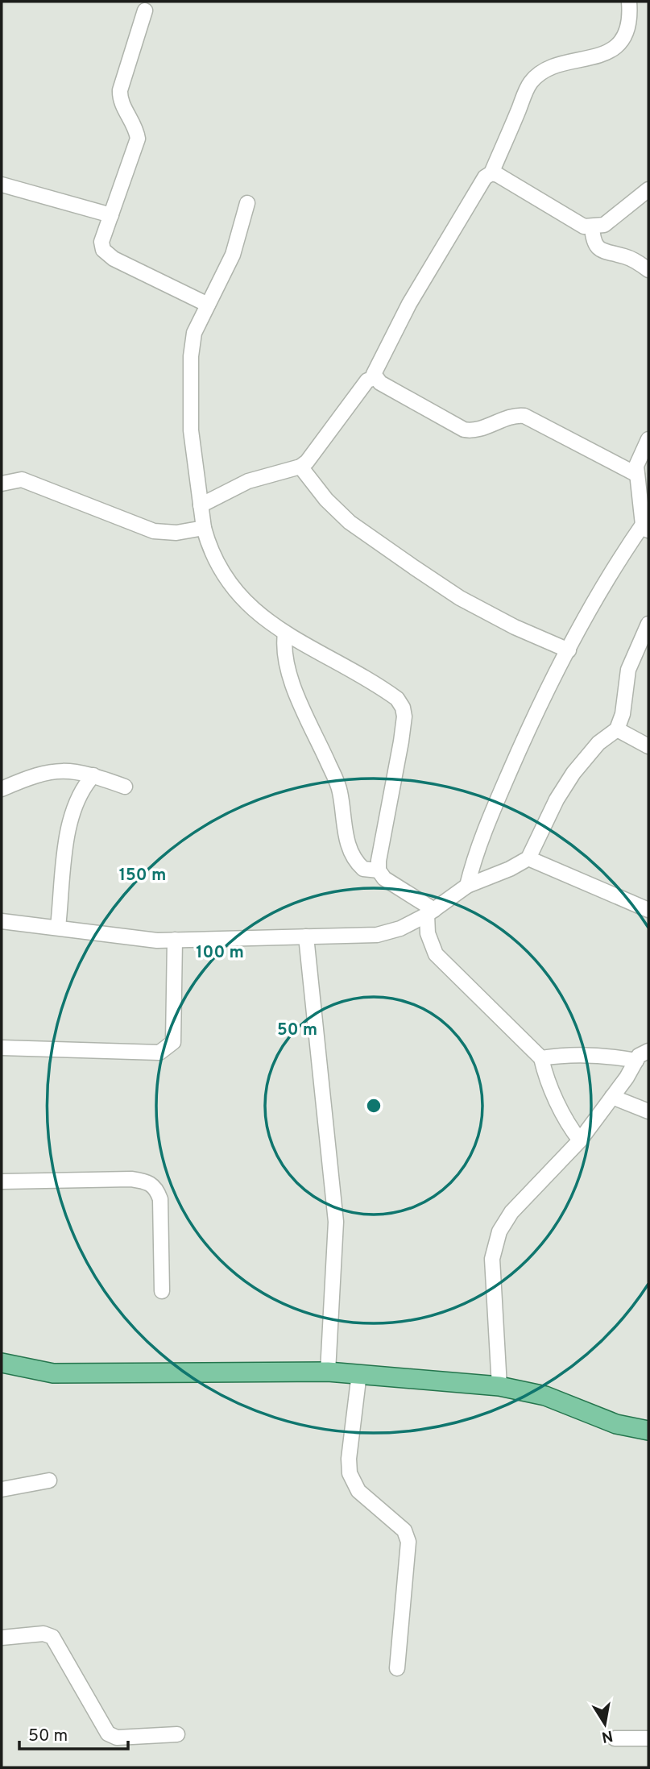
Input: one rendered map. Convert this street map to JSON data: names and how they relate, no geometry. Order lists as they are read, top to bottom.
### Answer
{
  "scale_bar": "50 m",
  "north": "bottom",
  "rings": ["150 m", "100 m", "50 m"]
}
